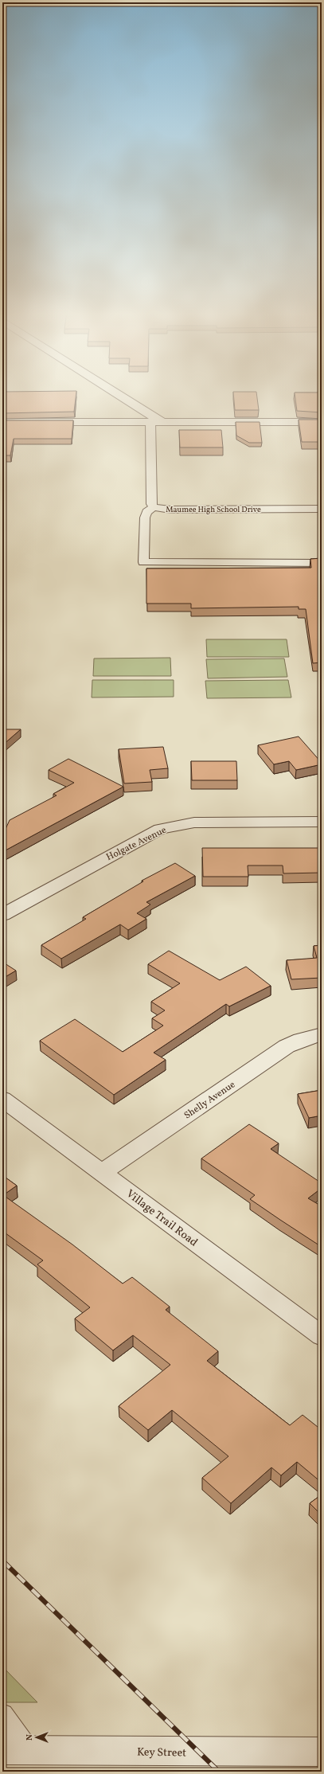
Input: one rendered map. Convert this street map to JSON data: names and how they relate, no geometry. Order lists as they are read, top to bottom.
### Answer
{
  "streets": {
    "street": [
      "Holgate Avenue",
      "Shelly Avenue",
      "Village Trail Road",
      "Key Street"
    ],
    "lane": ["Maumee High School Drive"]
  },
  "crossings": [
    ["Shelly Avenue", "Village Trail Road"]
  ],
  "north": "left"
}
